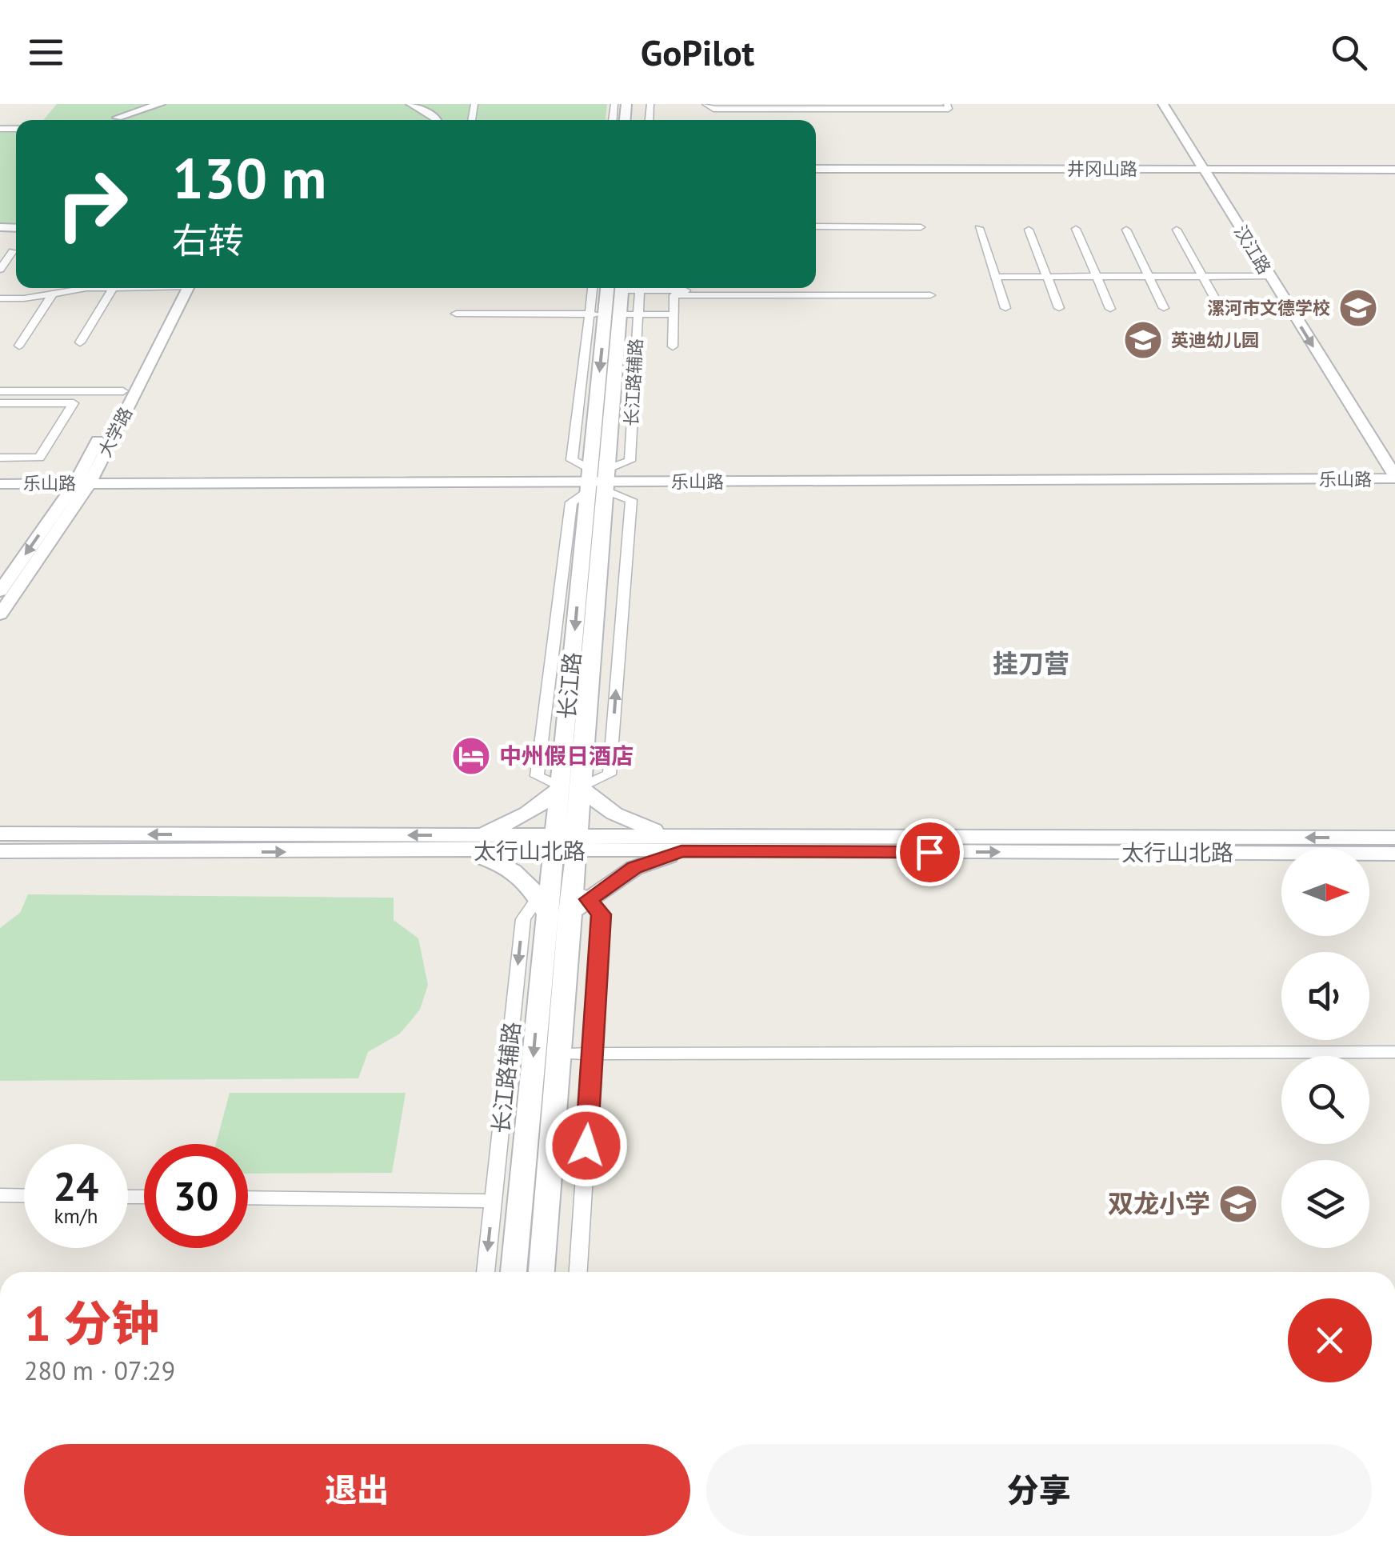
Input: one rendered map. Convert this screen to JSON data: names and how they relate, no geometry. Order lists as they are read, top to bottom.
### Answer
{
  "streets": {
    "main road": ["长江路", "太行山北路"],
    "street": [
      "井冈山路",
      "汉江路",
      "长江路辅路",
      "大学路",
      "乐山路"
    ]
  },
  "crossings": [
    ["井冈山路", "汉江路"],
    ["汉江路", "乐山路"],
    ["长江路辅路", "乐山路"],
    ["长江路辅路", "长江路"],
    ["大学路", "乐山路"],
    ["乐山路", "长江路"],
    ["长江路", "太行山北路"]
  ],
  "districts": ["挂刀营"],
  "places": {
    "school or university": ["漯河市文德学校", "英迪幼儿园", "双龙小学"],
    "hotel": ["中州假日酒店"]
  },
  "north": "right",
  "page": {
    "header": "GoPilot",
    "turn": ["130 m", "右转"],
    "speed": "24 km/h",
    "limit": "30",
    "heading": ["1 分钟", "280 m · 07:29"],
    "buttons": ["退出", "分享"]
  }
}
